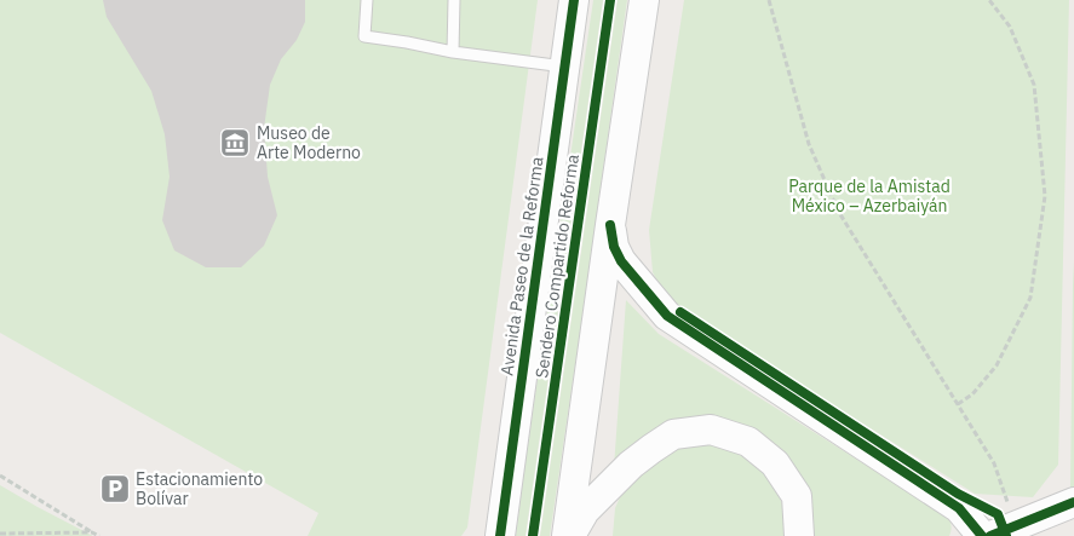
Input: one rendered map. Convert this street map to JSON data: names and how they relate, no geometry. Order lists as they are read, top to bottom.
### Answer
{
  "streets": {
    "main road": ["Avenida Paseo de la Reforma"],
    "cycle path": ["Sendero Compartido Reforma"]
  },
  "parks": ["Parque de la Amistad México – Azerbaiyán"],
  "places": {
    "museum": ["Museo de Arte Moderno"],
    "parking": ["Estacionamiento Bolívar"]
  }
}
